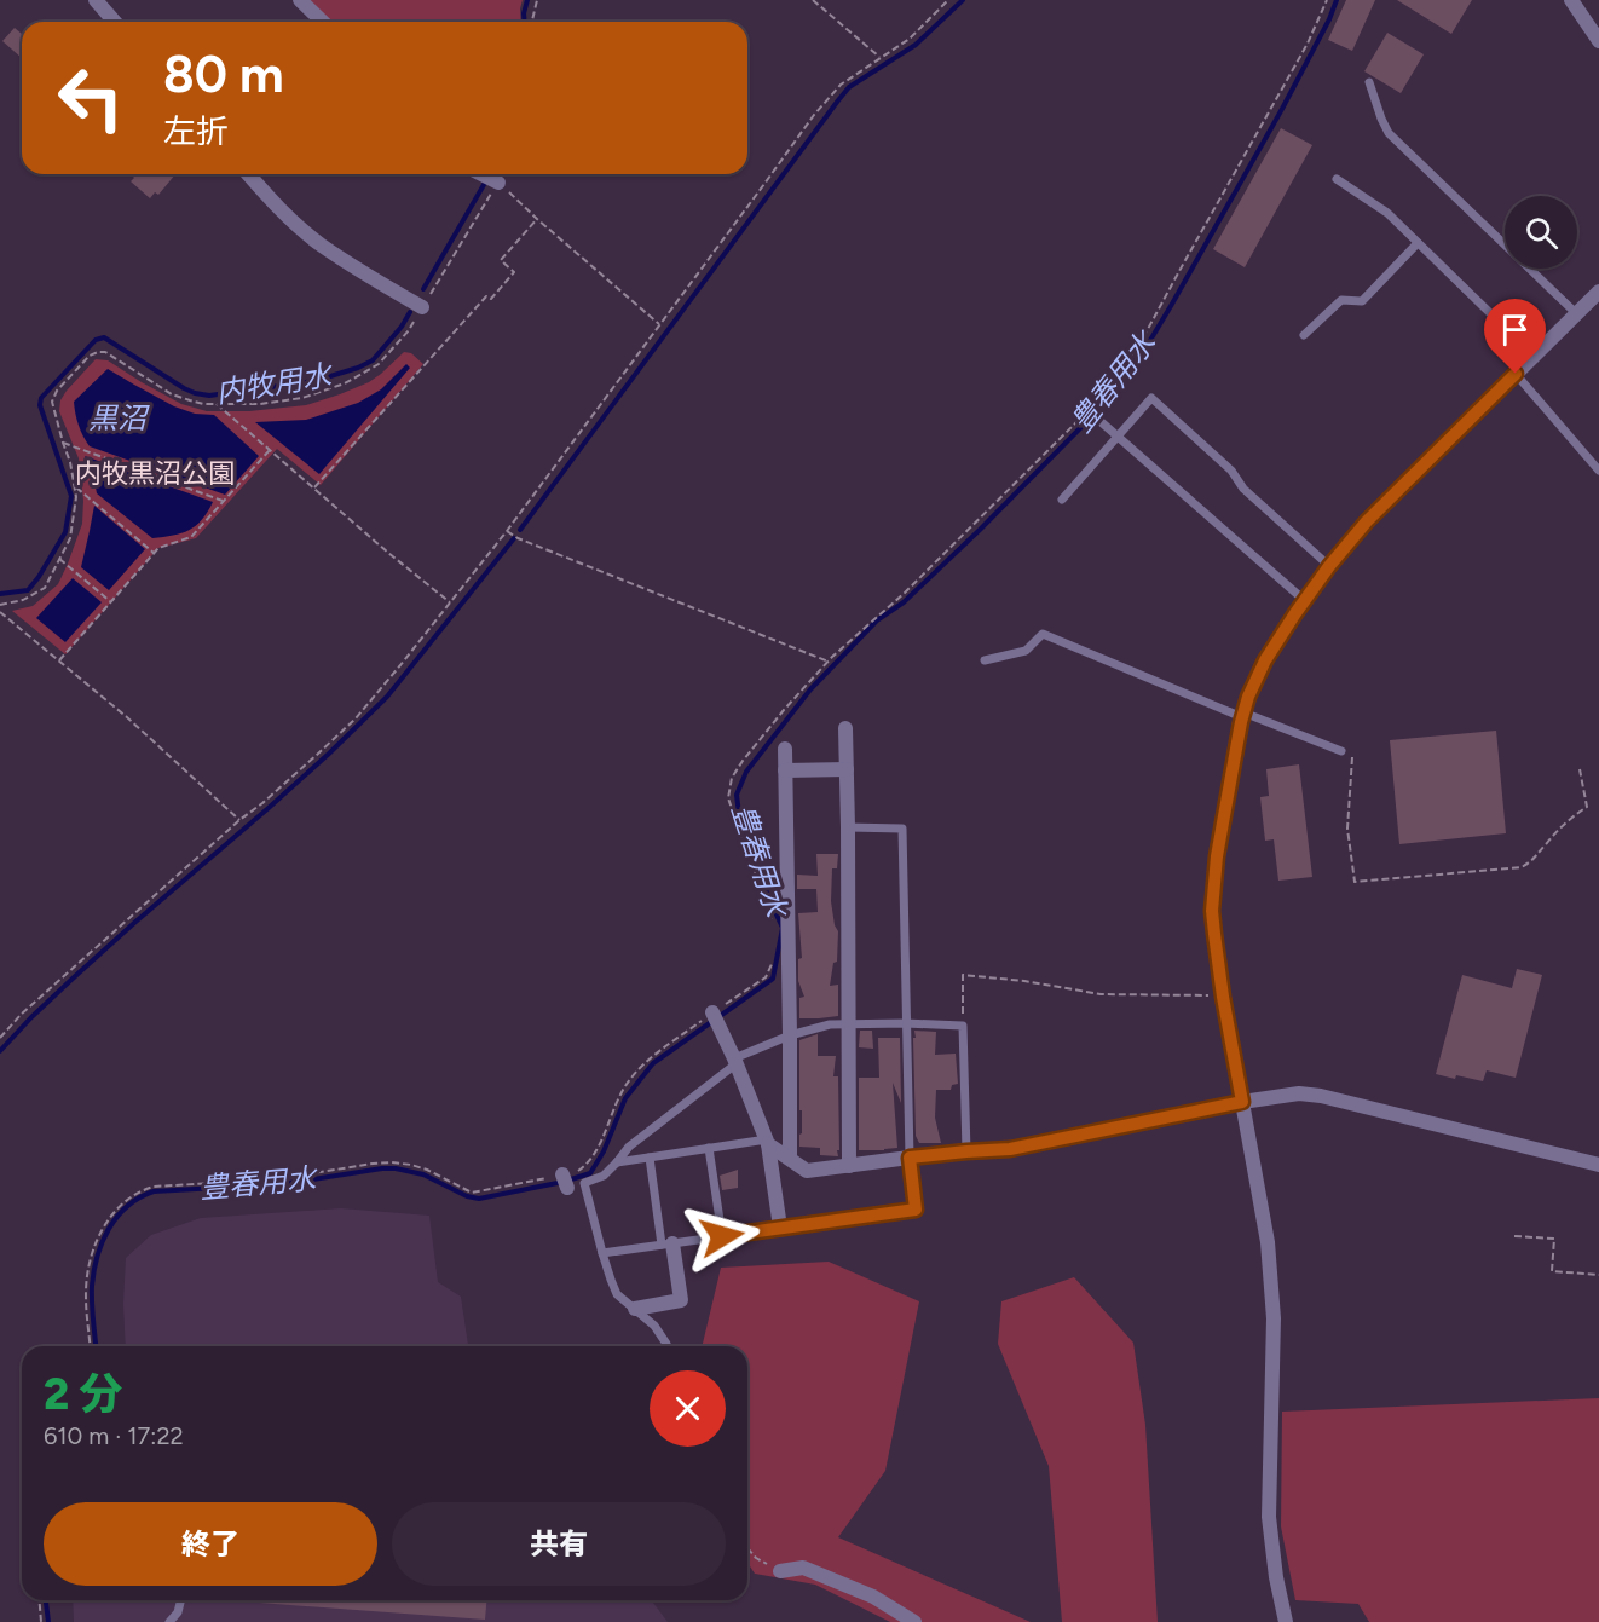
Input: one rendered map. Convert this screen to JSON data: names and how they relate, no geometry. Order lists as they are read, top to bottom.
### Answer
{
  "water": ["豊春用水", "内牧用水", "黒沼"],
  "parks": ["内牧黒沼公園"],
  "page": {
    "turn": ["80 m", "左折"],
    "heading": ["2 分", "610 m · 17:22"],
    "buttons": ["終了", "共有"]
  }
}
